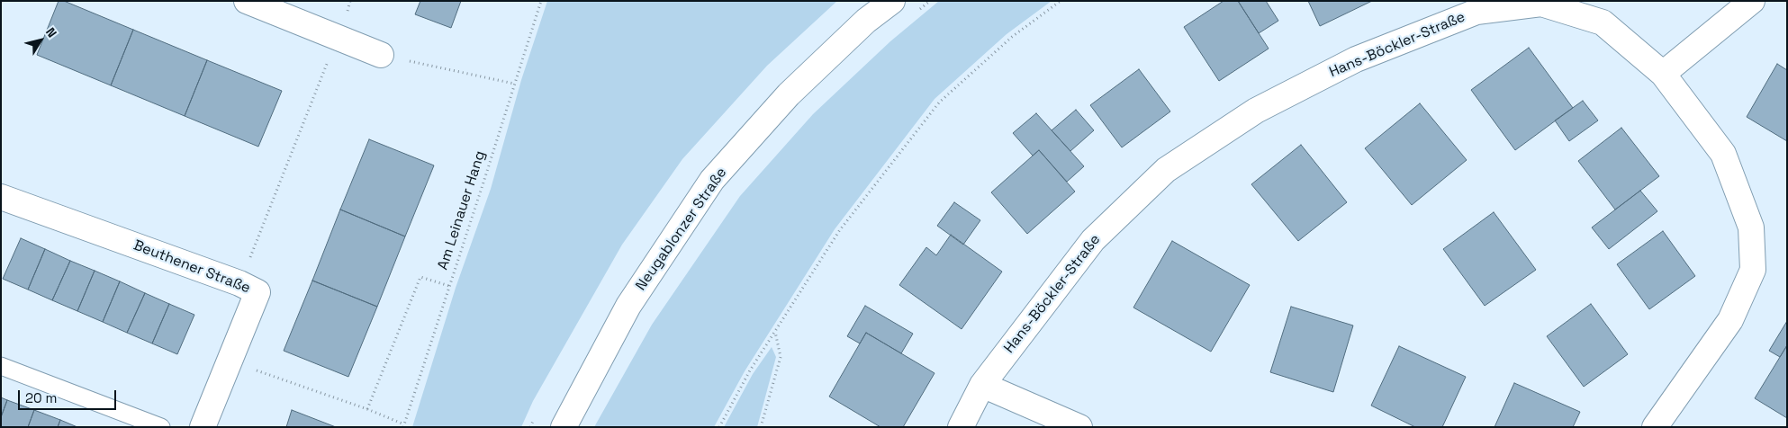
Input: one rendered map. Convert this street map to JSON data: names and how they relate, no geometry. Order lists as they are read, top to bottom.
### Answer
{
  "streets": {
    "street": ["Hans-Böckler-Straße", "Neugablonzer Straße", "Beuthener Straße"],
    "path": ["Am Leinauer Hang"]
  },
  "scale_bar": "20 m",
  "north": "top right"
}
